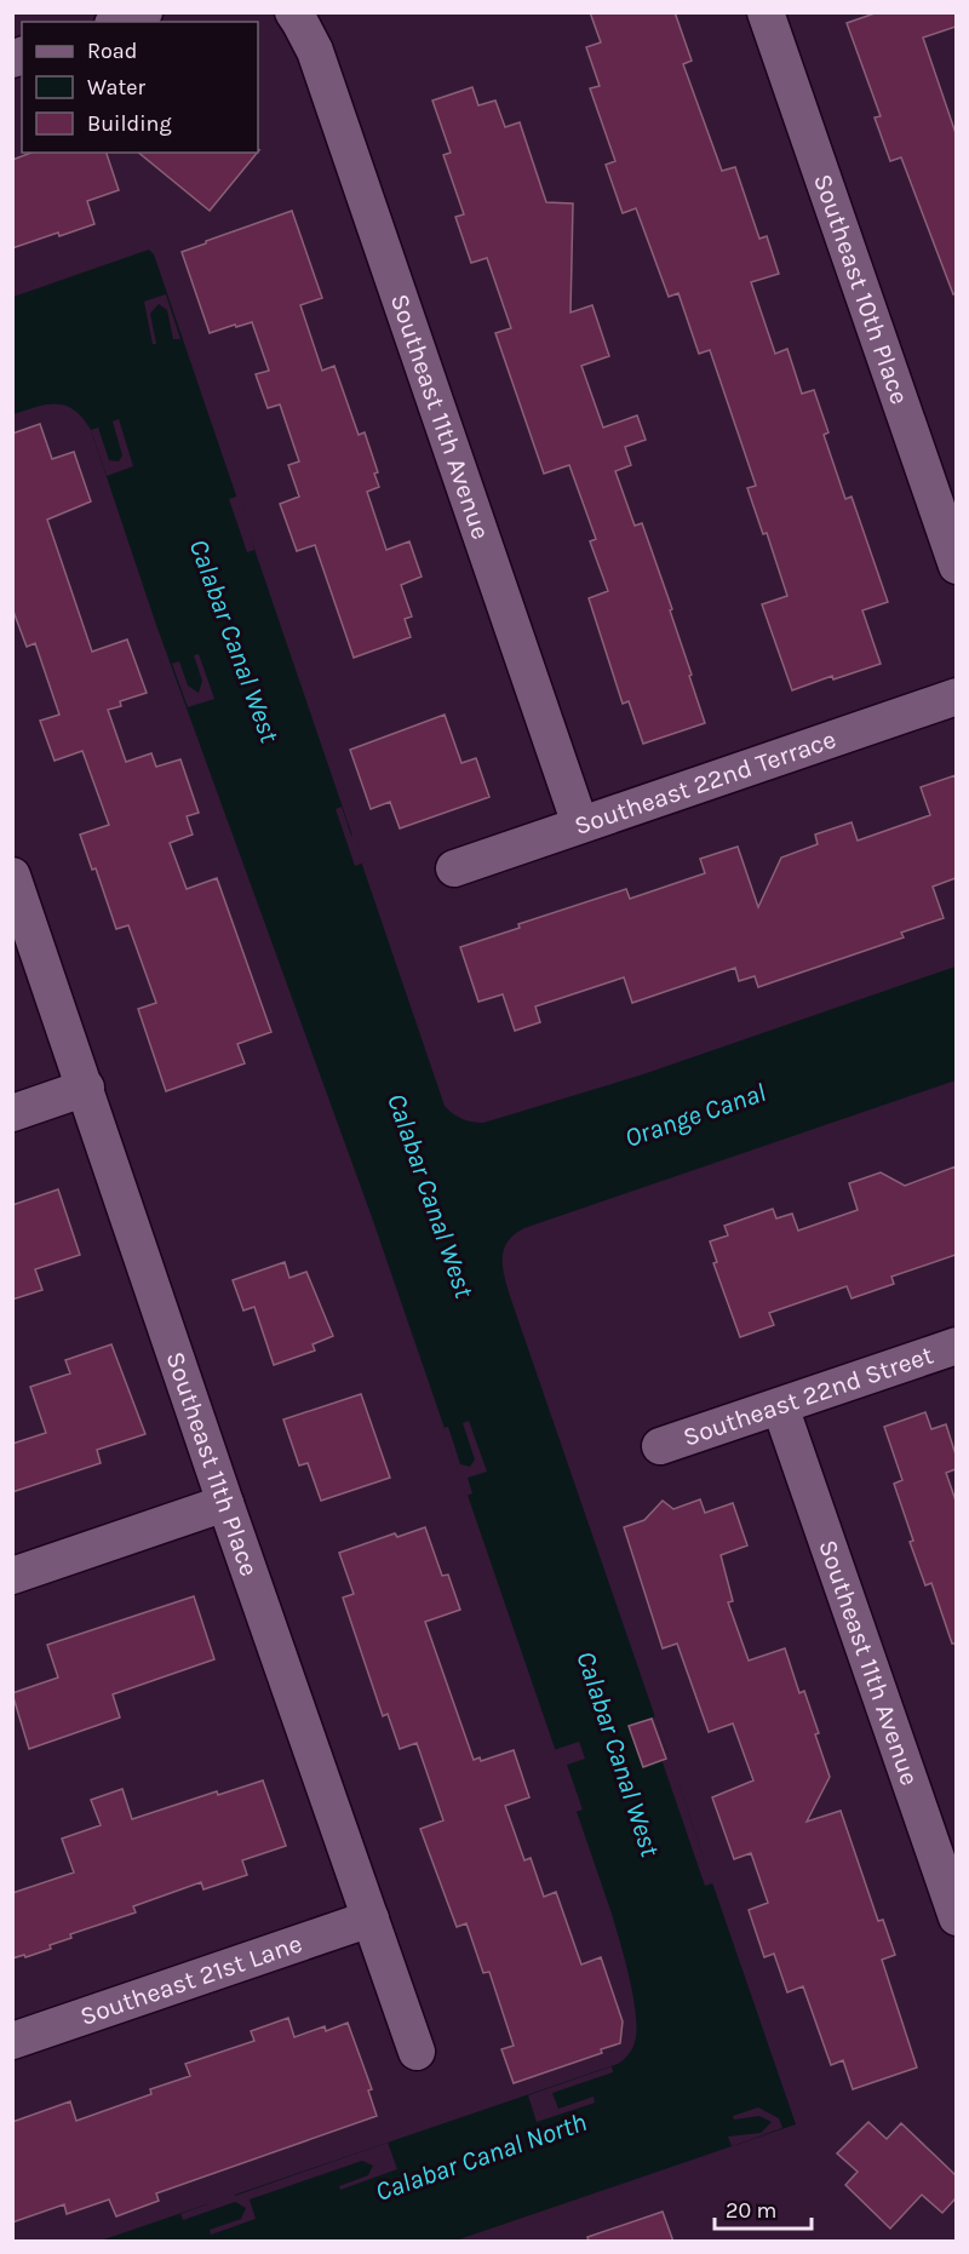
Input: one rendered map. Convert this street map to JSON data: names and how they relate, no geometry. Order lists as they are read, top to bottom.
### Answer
{
  "streets": {
    "street": [
      "Southeast 10th Place",
      "Southeast 11th Avenue",
      "Southeast 22nd Terrace",
      "Southeast 22nd Street",
      "Southeast 11th Place",
      "Southeast 21st Lane"
    ]
  },
  "crossings": [
    ["Southeast 11th Avenue", "Southeast 22nd Terrace"],
    ["Southeast 11th Avenue", "Southeast 22nd Street"],
    ["Southeast 11th Place", "Southeast 21st Lane"]
  ],
  "water": ["Calabar Canal West", "Orange Canal", "Calabar Canal North"],
  "legend": ["Road", "Water", "Building"],
  "scale_bar": "20 m"
}
